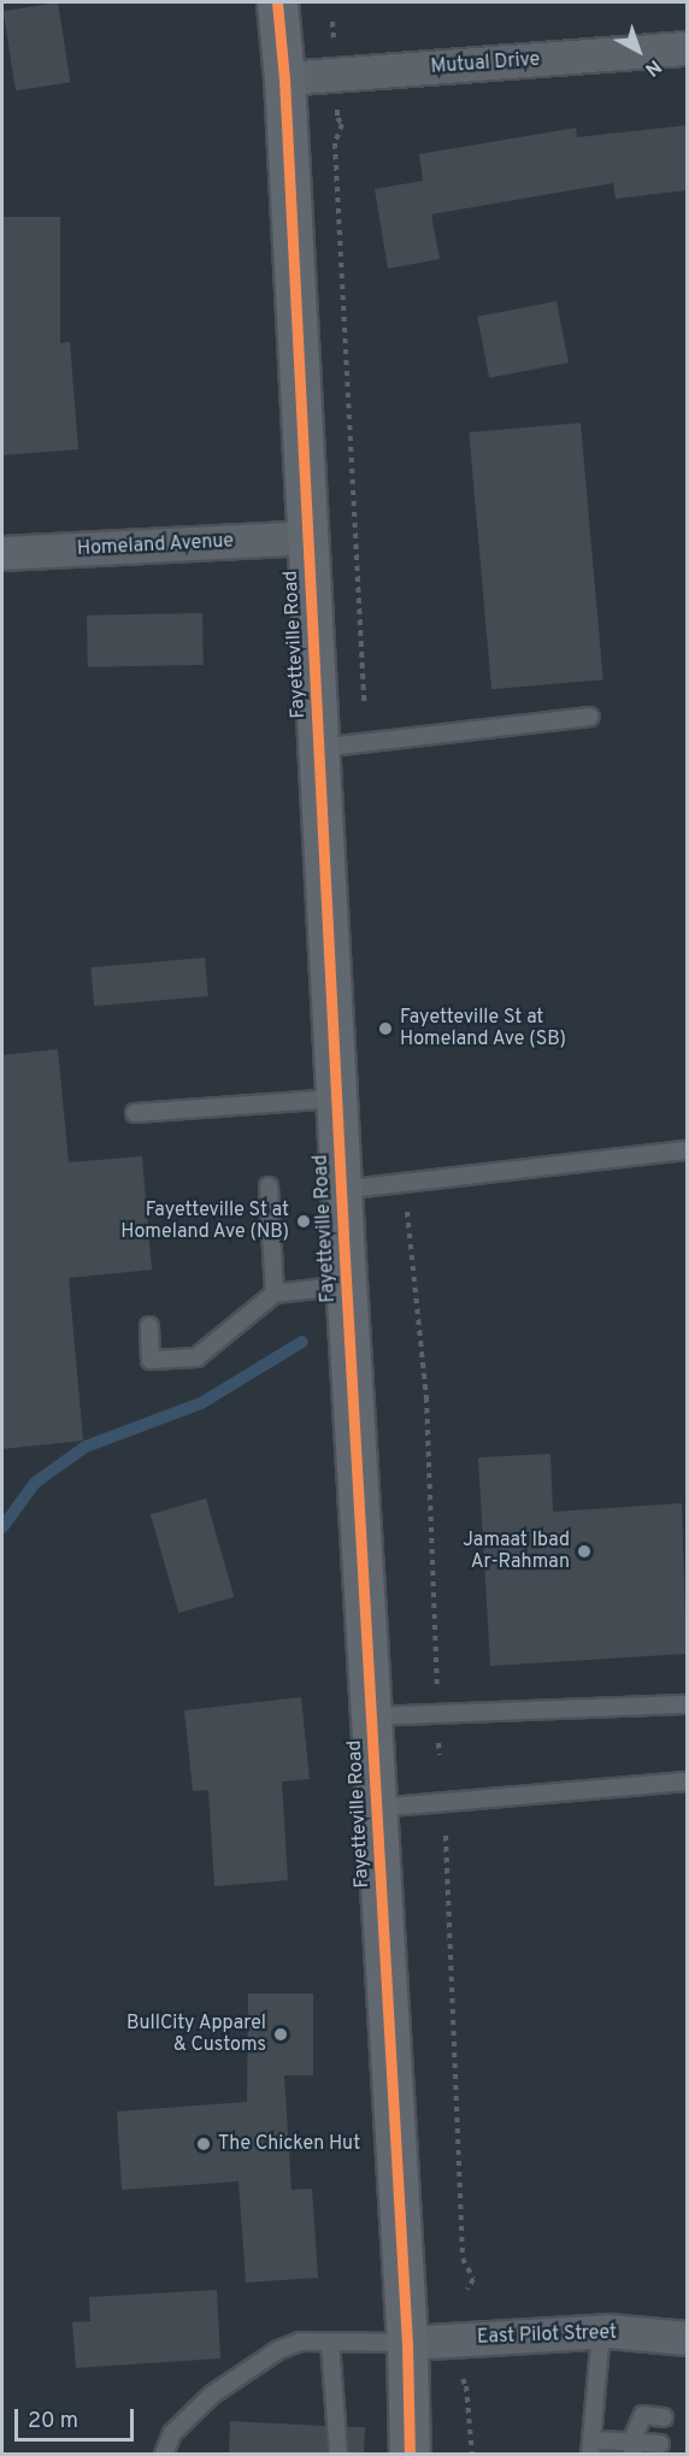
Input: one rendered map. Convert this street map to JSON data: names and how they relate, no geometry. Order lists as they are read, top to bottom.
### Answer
{
  "streets": {
    "main road": ["Fayetteville Road"],
    "street": ["Mutual Drive", "Homeland Avenue", "East Pilot Street"]
  },
  "crossings": [
    ["Mutual Drive", "Fayetteville Road"],
    ["Homeland Avenue", "Fayetteville Road"],
    ["Fayetteville Road", "East Pilot Street"]
  ],
  "places": [
    "Fayetteville St at Homeland Ave (SB)",
    "Fayetteville St at Homeland Ave (NB)",
    "Jamaat Ibad Ar-Rahman",
    "BullCity Apparel & Customs",
    "The Chicken Hut"
  ],
  "scale_bar": "20 m",
  "north": "bottom right"
}
